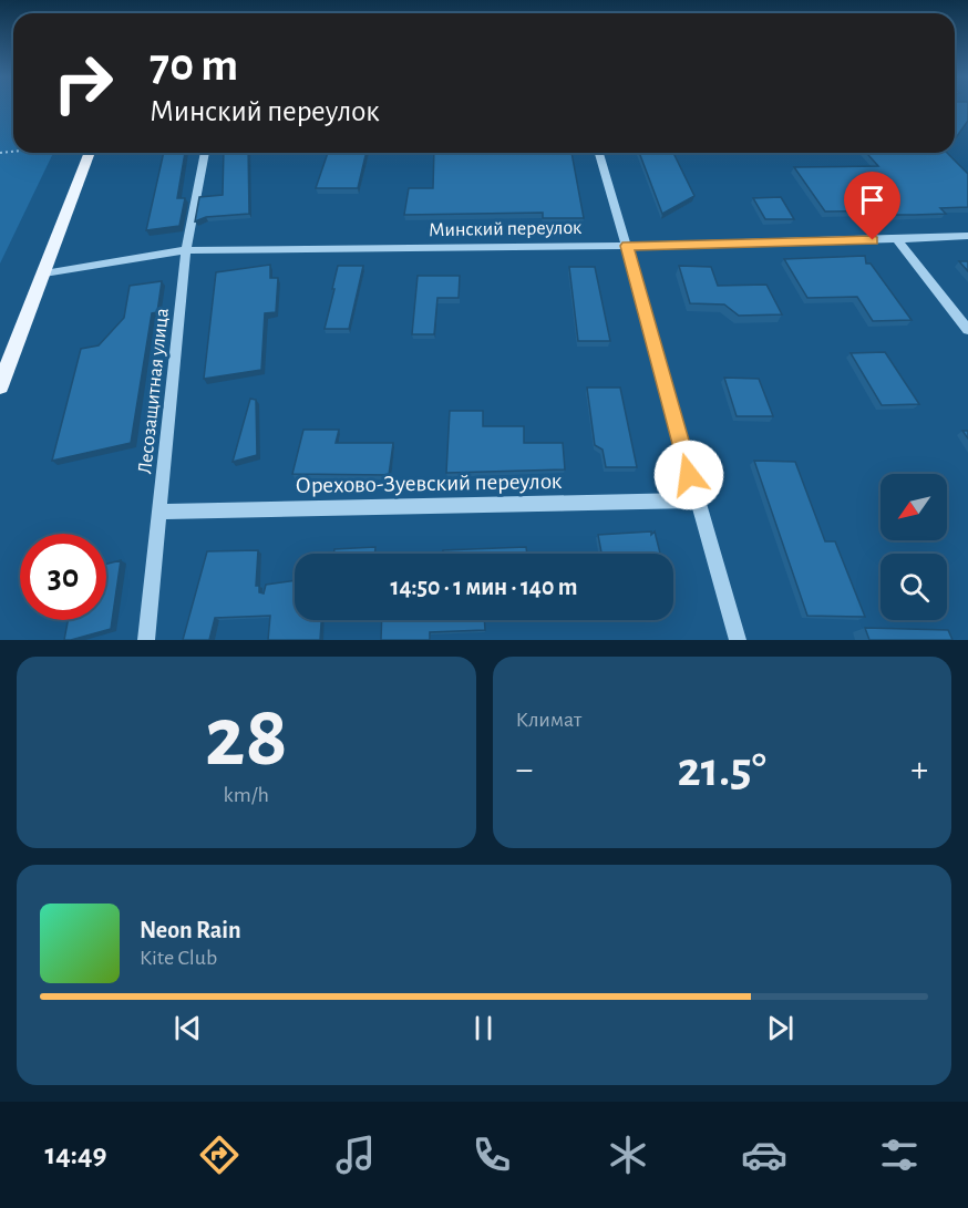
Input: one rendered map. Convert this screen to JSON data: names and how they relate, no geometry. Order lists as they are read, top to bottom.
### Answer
{
  "streets": {
    "street": ["Минский переулок", "Лесозащитная улица", "Орехово-Зуевский переулок"]
  },
  "crossings": [
    ["Минский переулок", "Лесозащитная улица"],
    ["Лесозащитная улица", "Орехово-Зуевский переулок"]
  ],
  "north": "bottom left",
  "page": {
    "turn": ["70 m", "Минский переулок"],
    "limit": "30",
    "trip": "14:50 · 1 мин · 140 m",
    "tile": [
      ["28", "km/h"],
      "Климат"
    ],
    "heat": ["−", "21.5°", "+"],
    "song": ["Neon Rain", "Kite Club"],
    "tabs": "14:49"
  }
}
